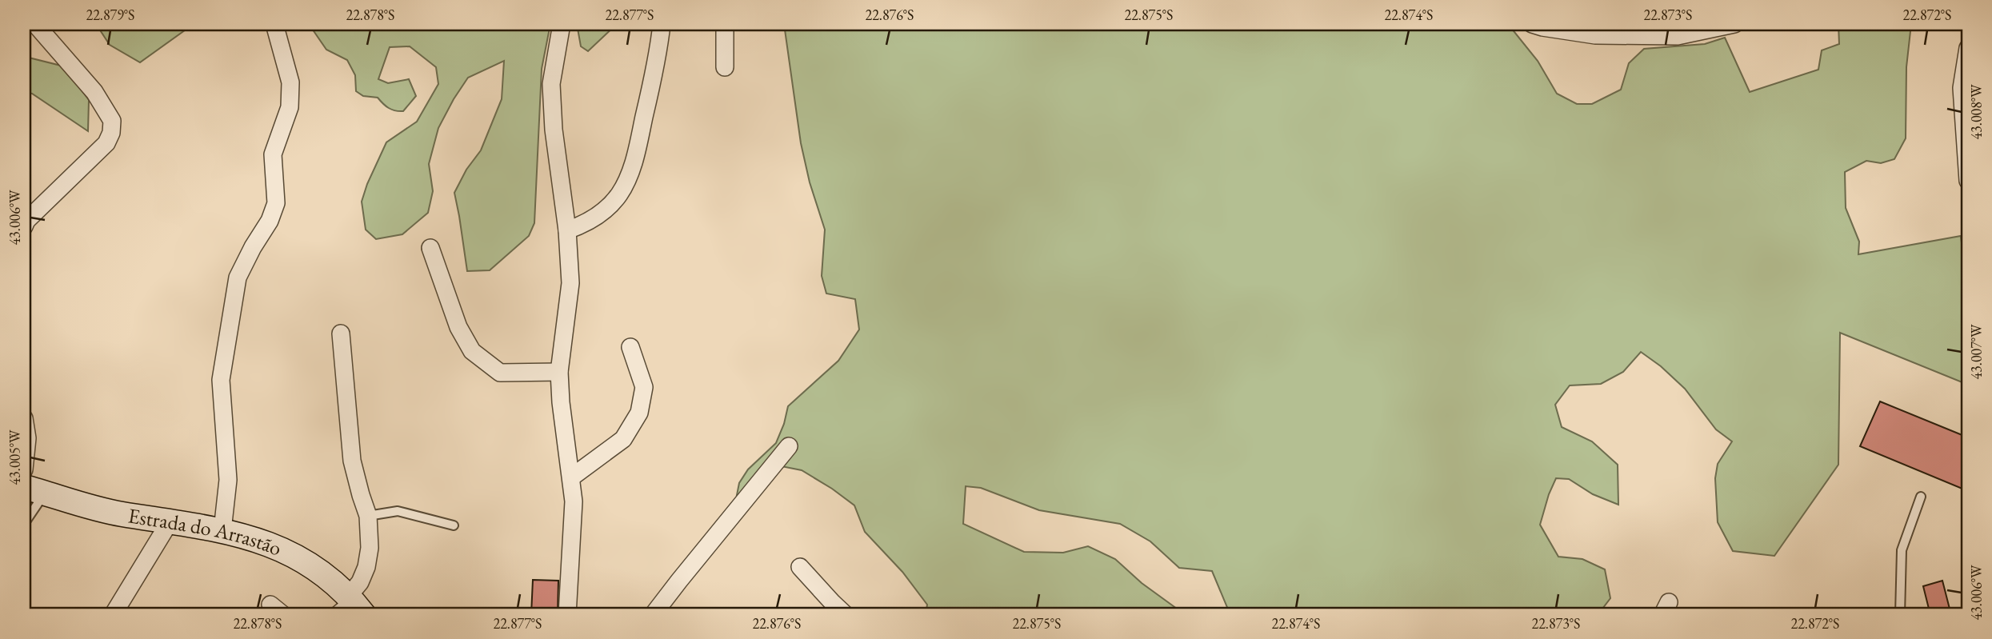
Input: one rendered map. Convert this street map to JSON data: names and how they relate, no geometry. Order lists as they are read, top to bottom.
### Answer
{
  "streets": {
    "street": ["Estrada do Arrastão"]
  },
  "coordinates": [
    "22.879°S",
    "22.878°S",
    "22.877°S",
    "22.876°S",
    "22.875°S",
    "22.874°S",
    "22.873°S",
    "22.872°S",
    "43.008°W",
    "43.006°W",
    "43.007°W",
    "43.005°W"
  ]
}
